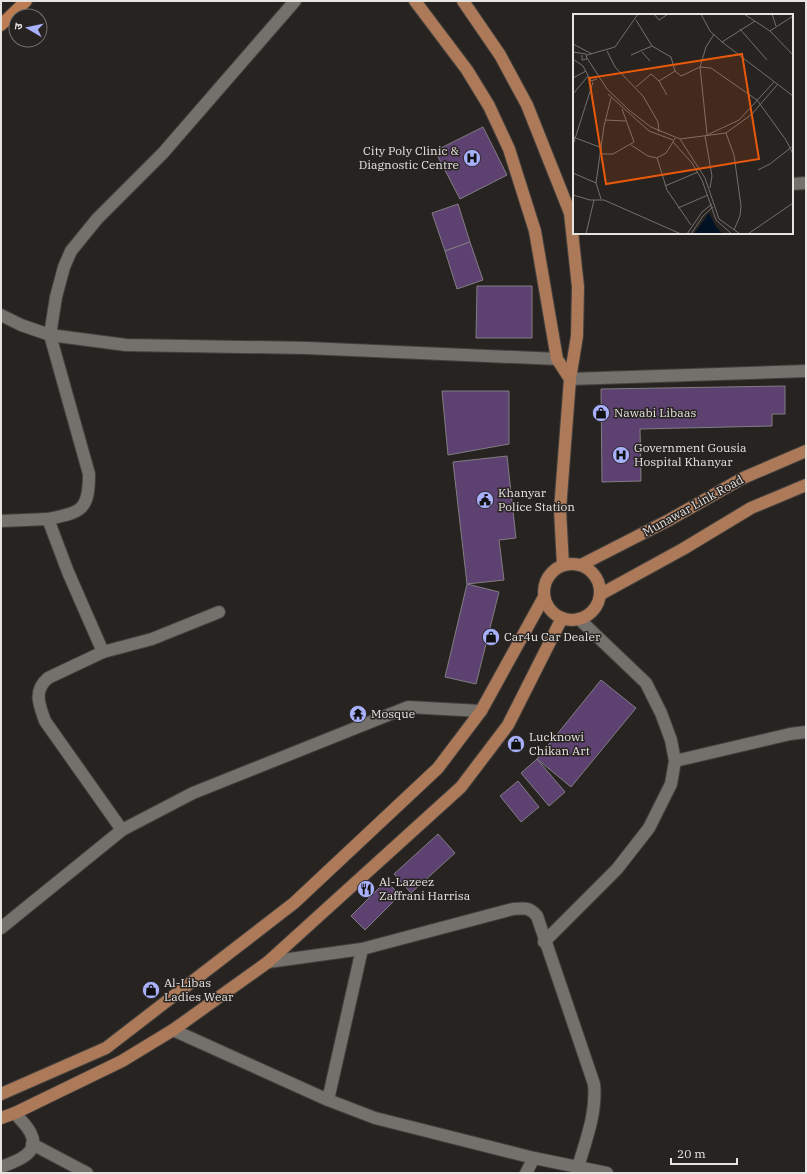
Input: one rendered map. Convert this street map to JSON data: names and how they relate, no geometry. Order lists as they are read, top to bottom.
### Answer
{
  "streets": {
    "main road": ["Munawar Link Road"]
  },
  "places": {
    "hospital": ["City Poly Clinic & Diagnostic Centre", "Government Gousia Hospital Khanyar"],
    "shop": [
      "Nawabi Libaas",
      "Car4u Car Dealer",
      "Lucknowi Chikan Art",
      "Al-Libas Ladies Wear"
    ],
    "public building": ["Khanyar Police Station"],
    "temple": ["Mosque"],
    "restaurant": ["Al-Lazeez Zaffrani Harrisa"]
  },
  "scale_bar": "20 m",
  "north": "left"
}
